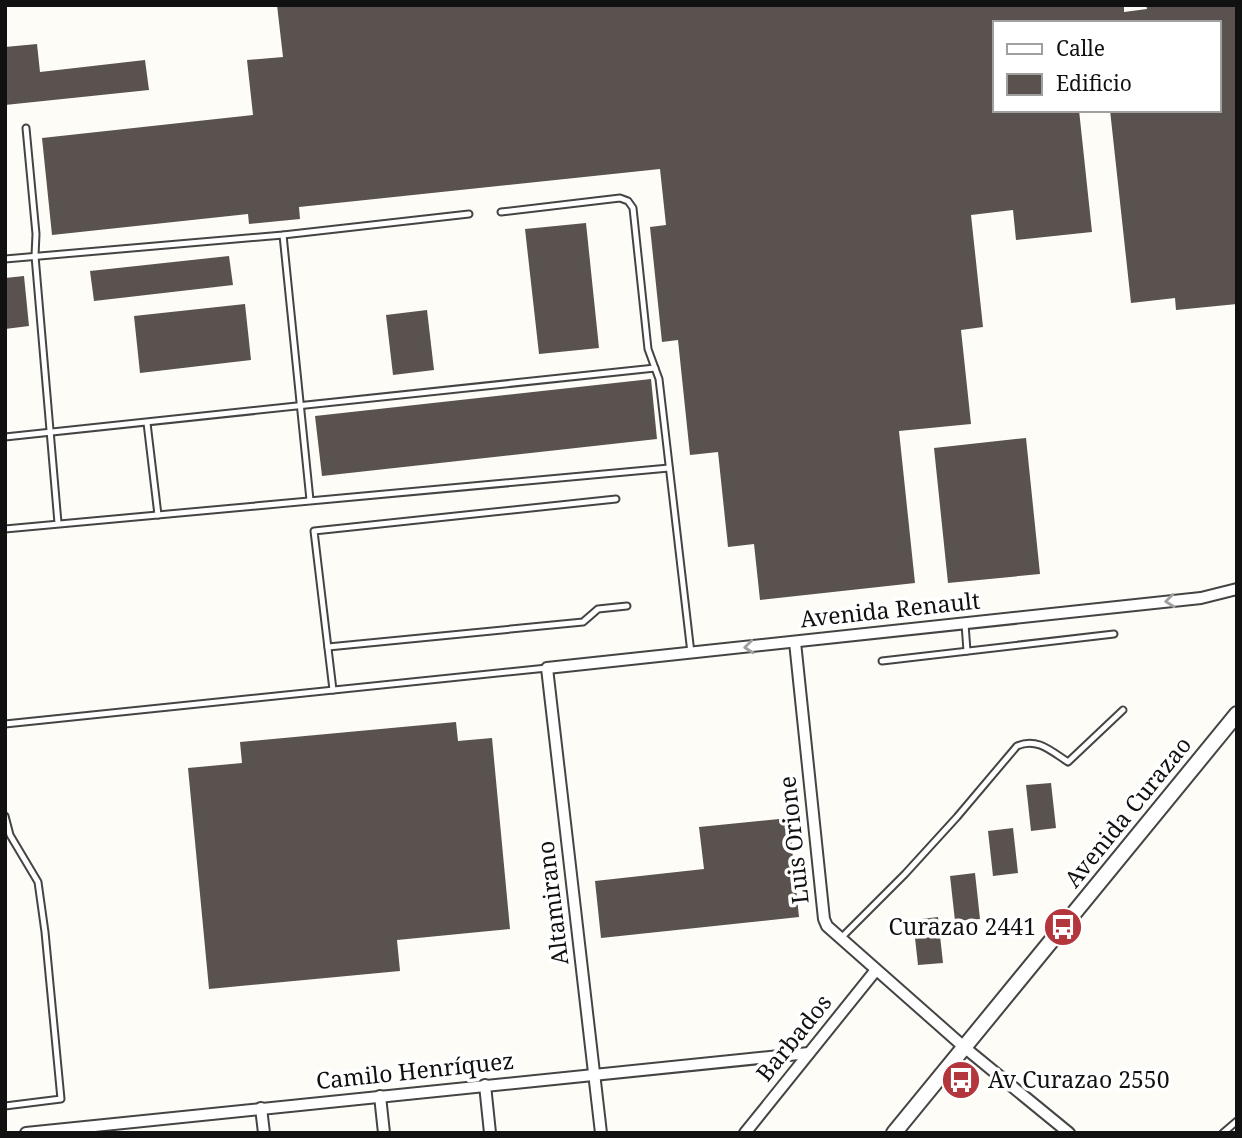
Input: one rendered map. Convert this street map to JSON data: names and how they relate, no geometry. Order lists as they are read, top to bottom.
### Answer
{
  "streets": {
    "street": [
      "Avenida Renault",
      "Avenida Curazao",
      "Luis Orione",
      "Altamirano",
      "Barbados",
      "Camilo Henríquez"
    ]
  },
  "crossings": [
    ["Avenida Renault", "Luis Orione"],
    ["Avenida Renault", "Altamirano"],
    ["Avenida Curazao", "Luis Orione"],
    ["Luis Orione", "Barbados"],
    ["Altamirano", "Camilo Henríquez"],
    ["Barbados", "Camilo Henríquez"]
  ],
  "one_way": ["Avenida Renault"],
  "places": {
    "bus stop": ["Curazao 2441", "Av Curazao 2550"]
  },
  "legend": ["Calle", "Edificio"]
}
